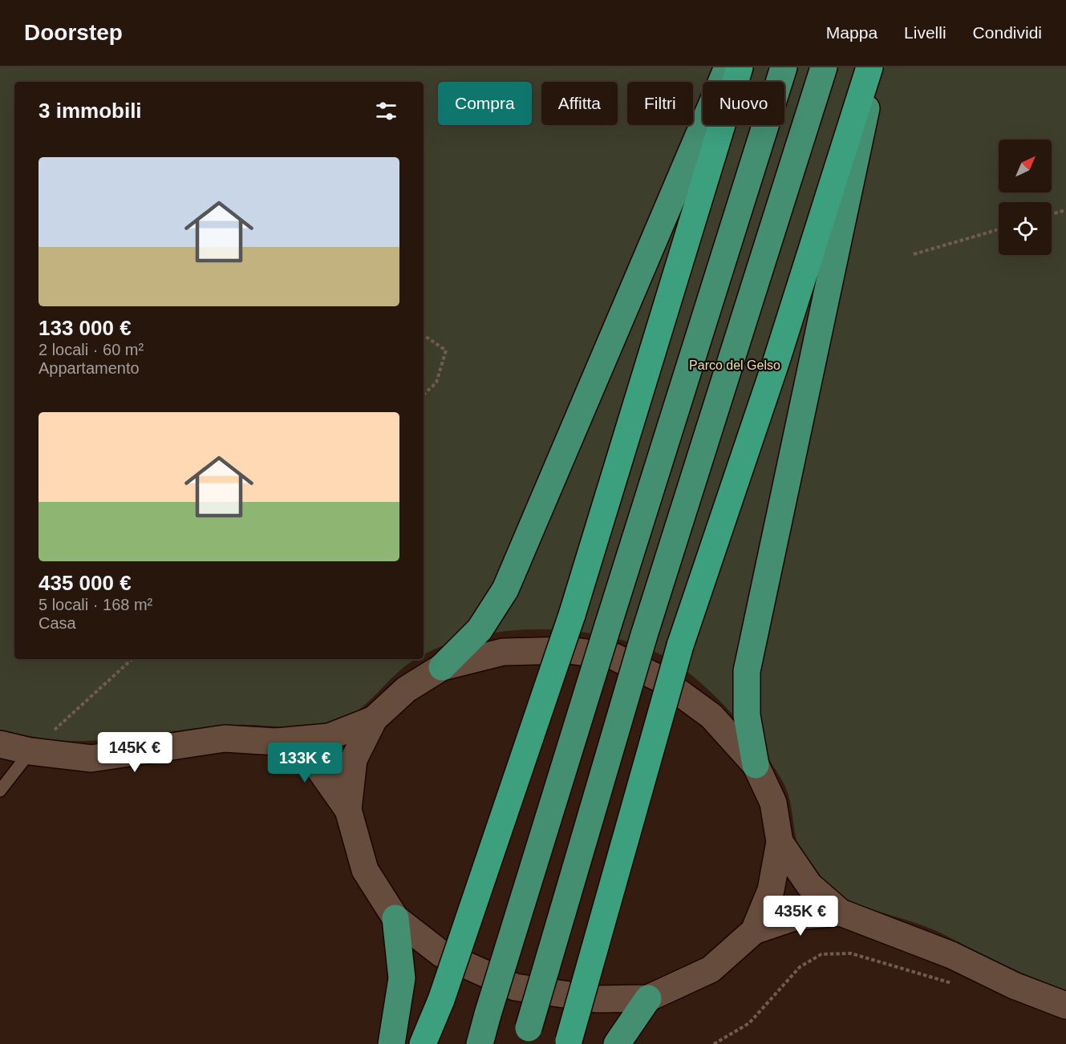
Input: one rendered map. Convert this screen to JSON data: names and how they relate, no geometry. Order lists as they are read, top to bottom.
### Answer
{
  "parks": ["Parco del Gelso"],
  "north": "top right",
  "page": {
    "header": "Doorstep",
    "nav": ["Mappa", "Livelli", "Condividi"],
    "chip": [
      "Compra",
      "Affitta",
      "Filtri",
      "Nuovo"
    ],
    "heading": "3 immobili",
    "list": [
      {
        "name": "133 000 €",
        "note": "2 locali · 60 m² · Appartamento"
      },
      {
        "name": "435 000 €",
        "note": "5 locali · 168 m² · Casa"
      }
    ],
    "price": ["145K €", "133K €", "435K €"]
  }
}
